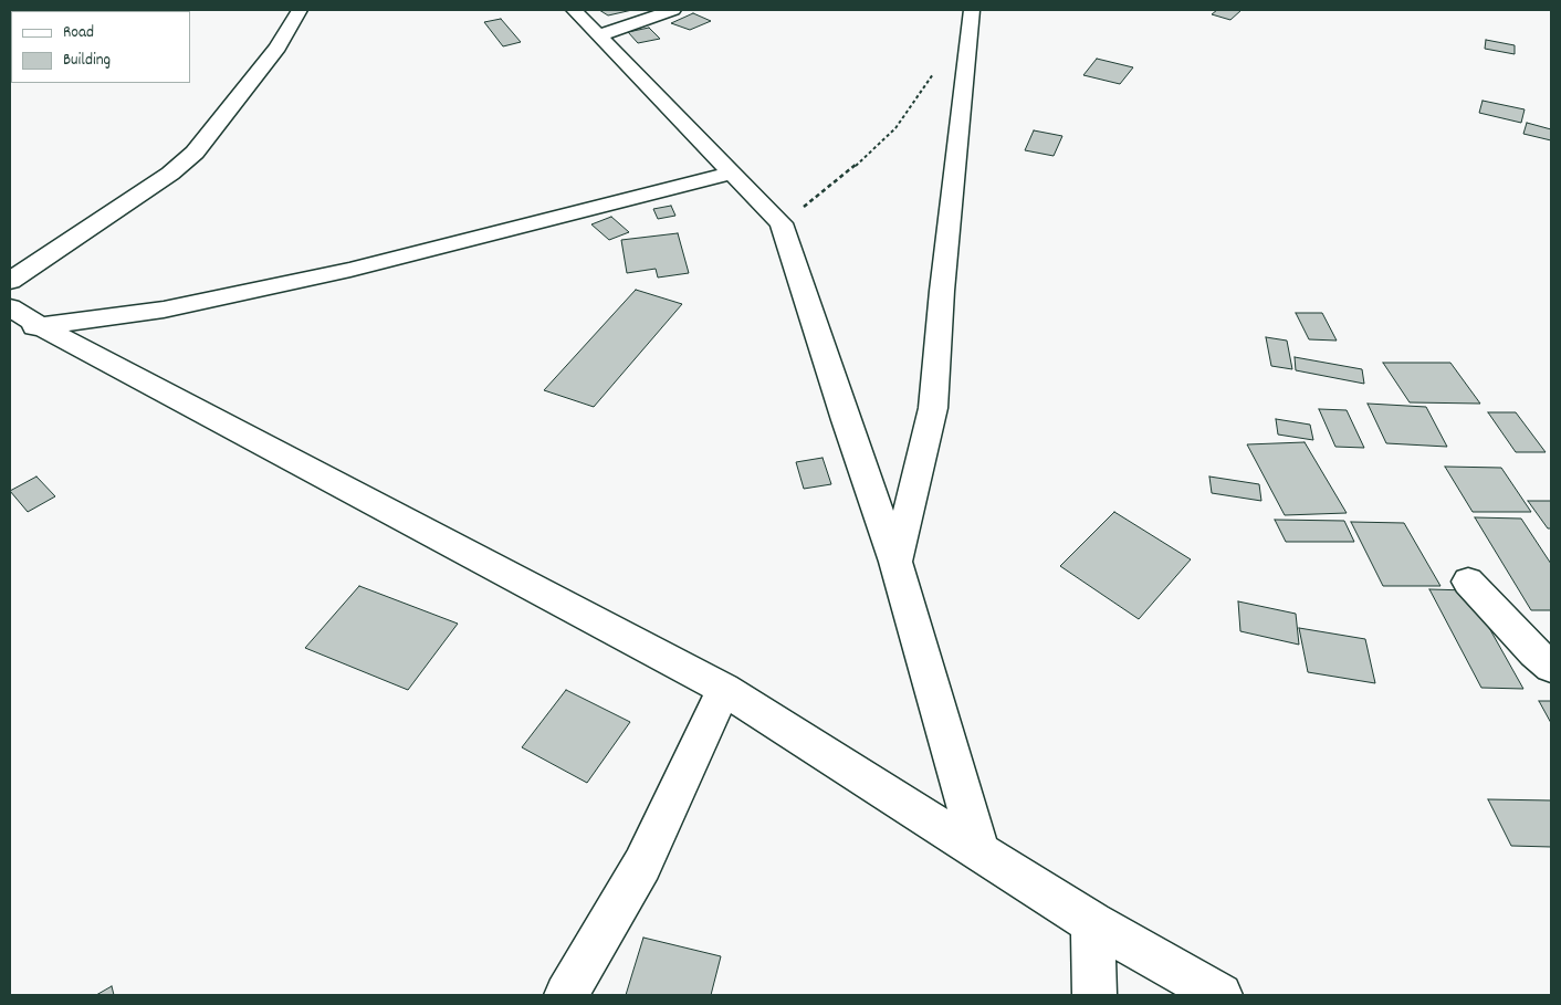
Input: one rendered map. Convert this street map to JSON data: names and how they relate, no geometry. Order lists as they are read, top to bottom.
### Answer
{
  "legend": ["Road", "Building"]
}
